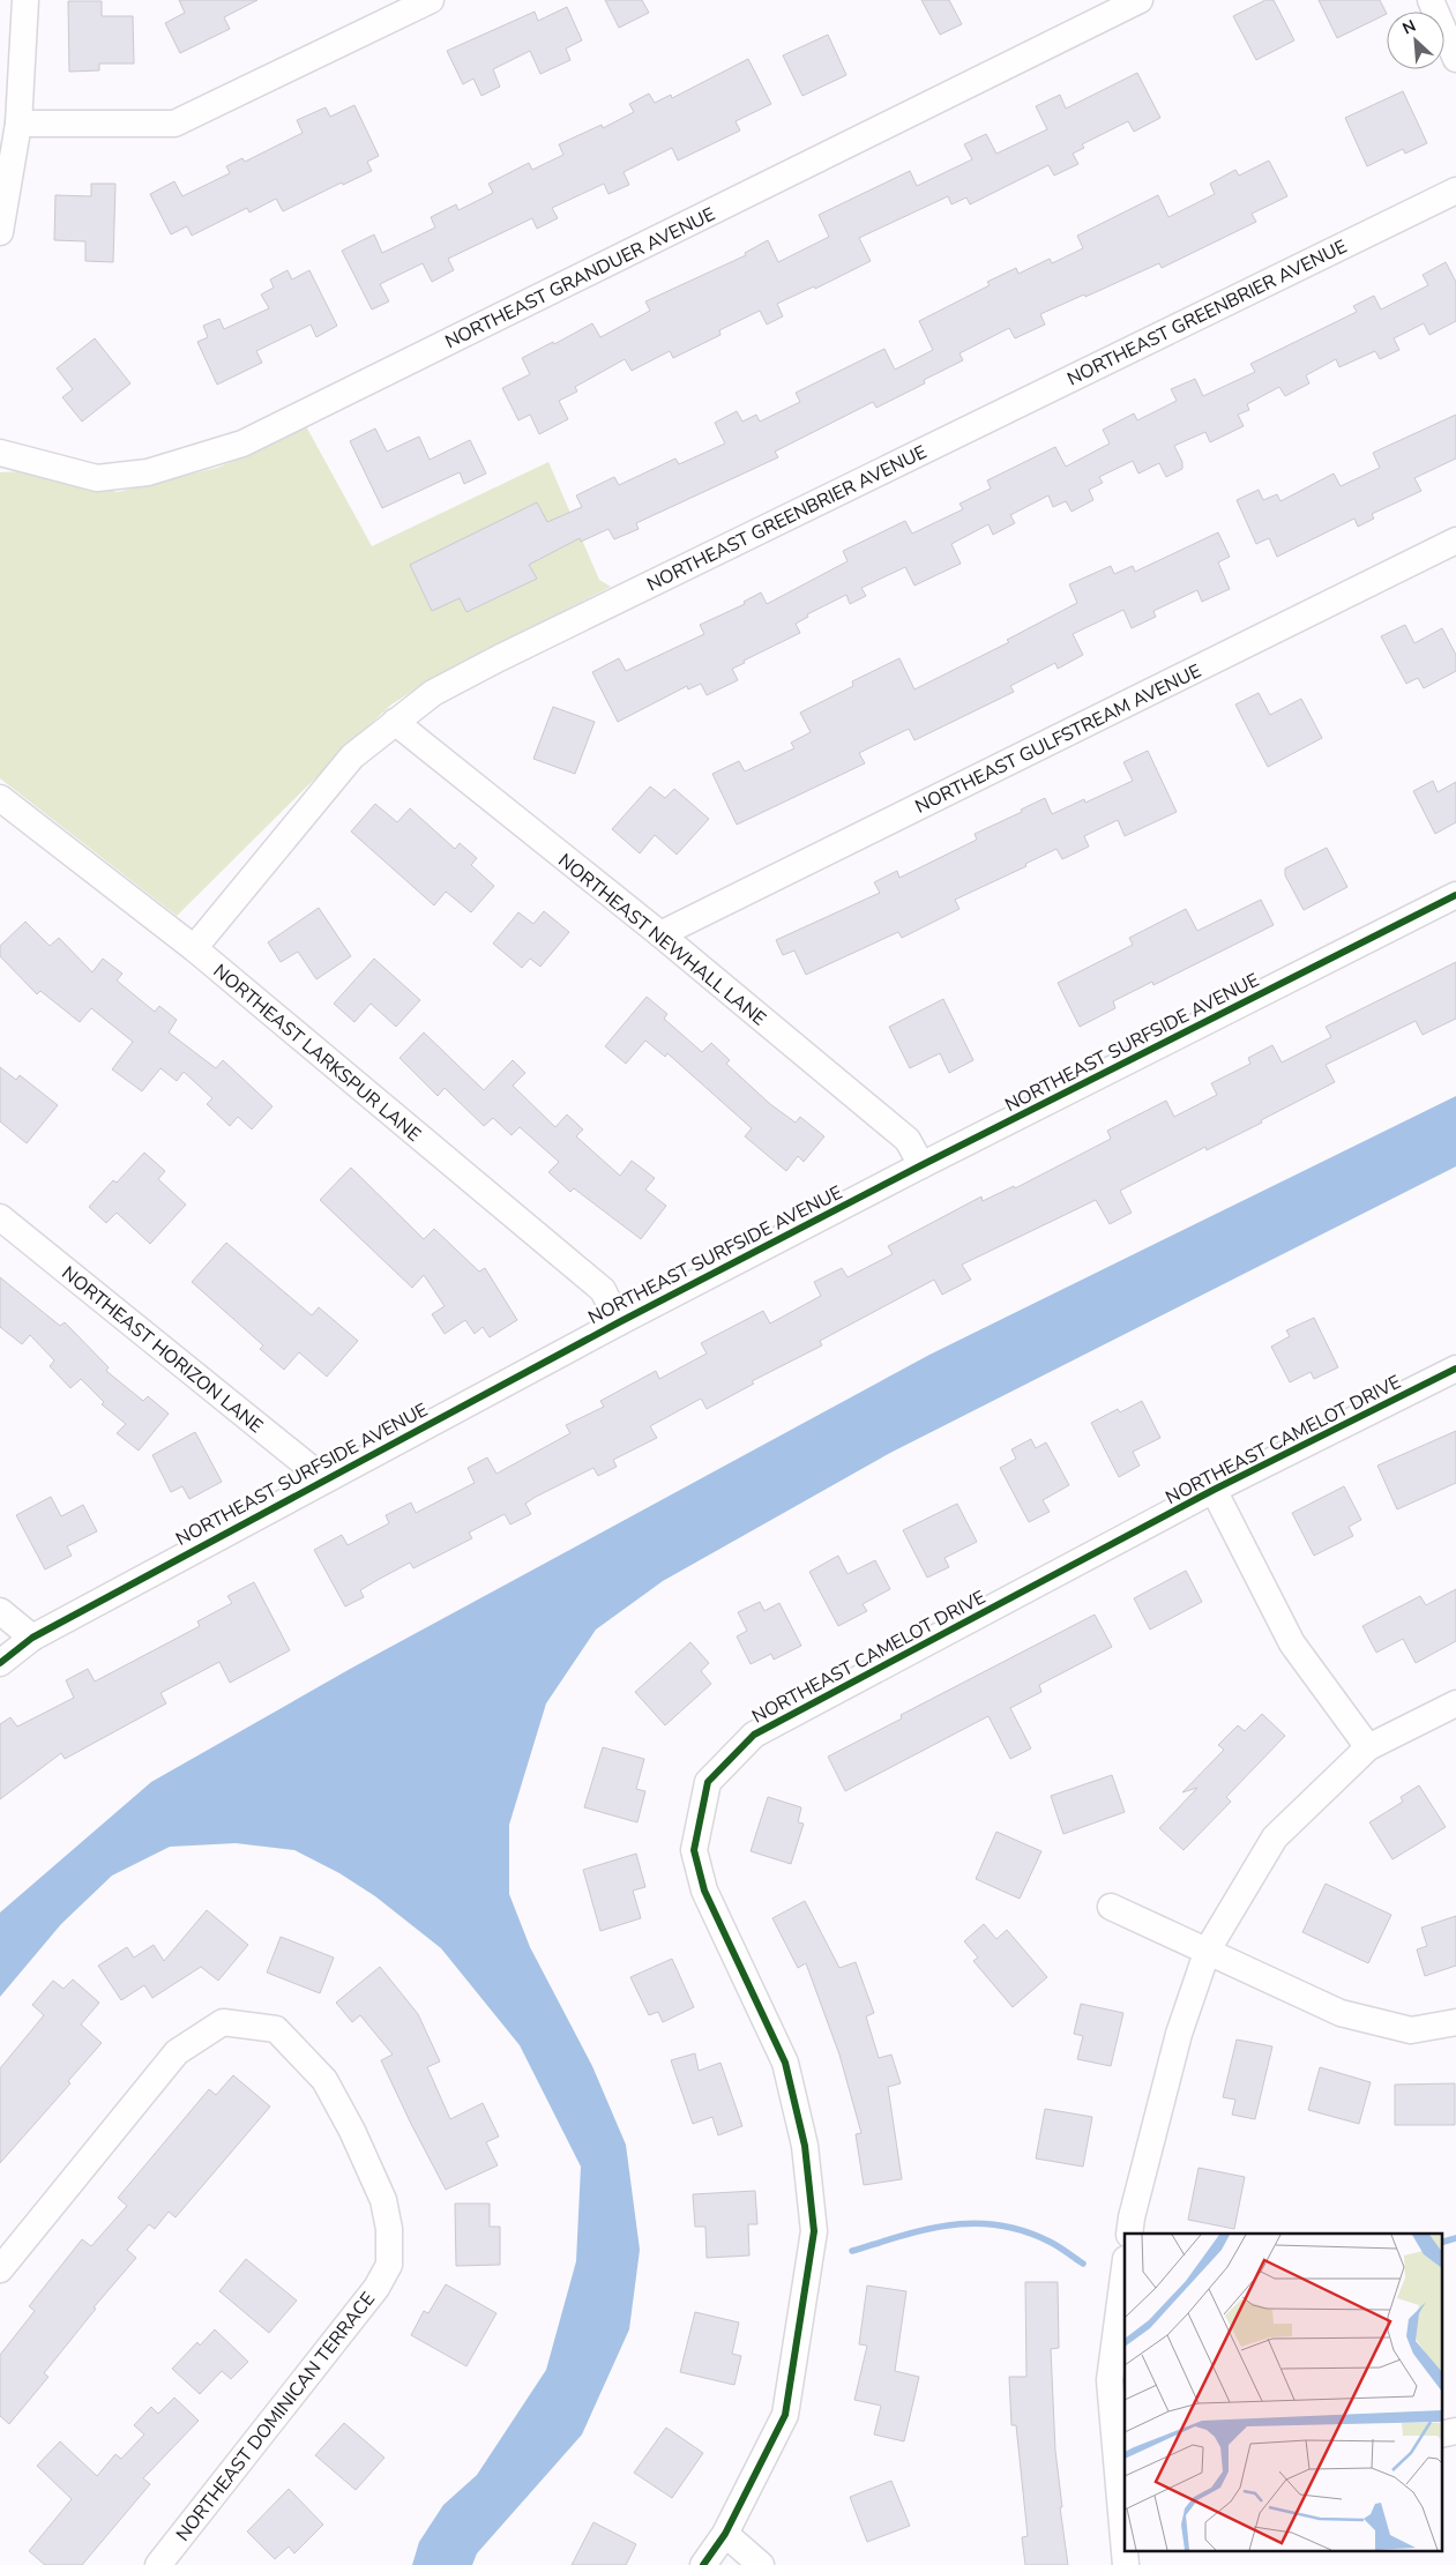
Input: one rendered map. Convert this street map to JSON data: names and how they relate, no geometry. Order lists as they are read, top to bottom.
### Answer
{
  "streets": {
    "street": [
      "NORTHEAST GRANDUER AVENUE",
      "NORTHEAST GREENBRIER AVENUE",
      "NORTHEAST GULFSTREAM AVENUE",
      "NORTHEAST NEWHALL LANE",
      "NORTHEAST SURFSIDE AVENUE",
      "NORTHEAST LARKSPUR LANE",
      "NORTHEAST HORIZON LANE",
      "NORTHEAST CAMELOT DRIVE",
      "NORTHEAST DOMINICAN TERRACE"
    ]
  },
  "crossings": [
    ["NORTHEAST GREENBRIER AVENUE", "NORTHEAST NEWHALL LANE"],
    ["NORTHEAST GREENBRIER AVENUE", "NORTHEAST LARKSPUR LANE"],
    ["NORTHEAST GULFSTREAM AVENUE", "NORTHEAST NEWHALL LANE"],
    ["NORTHEAST NEWHALL LANE", "NORTHEAST SURFSIDE AVENUE"],
    ["NORTHEAST SURFSIDE AVENUE", "NORTHEAST LARKSPUR LANE"],
    ["NORTHEAST SURFSIDE AVENUE", "NORTHEAST HORIZON LANE"]
  ],
  "north": "top left"
}
